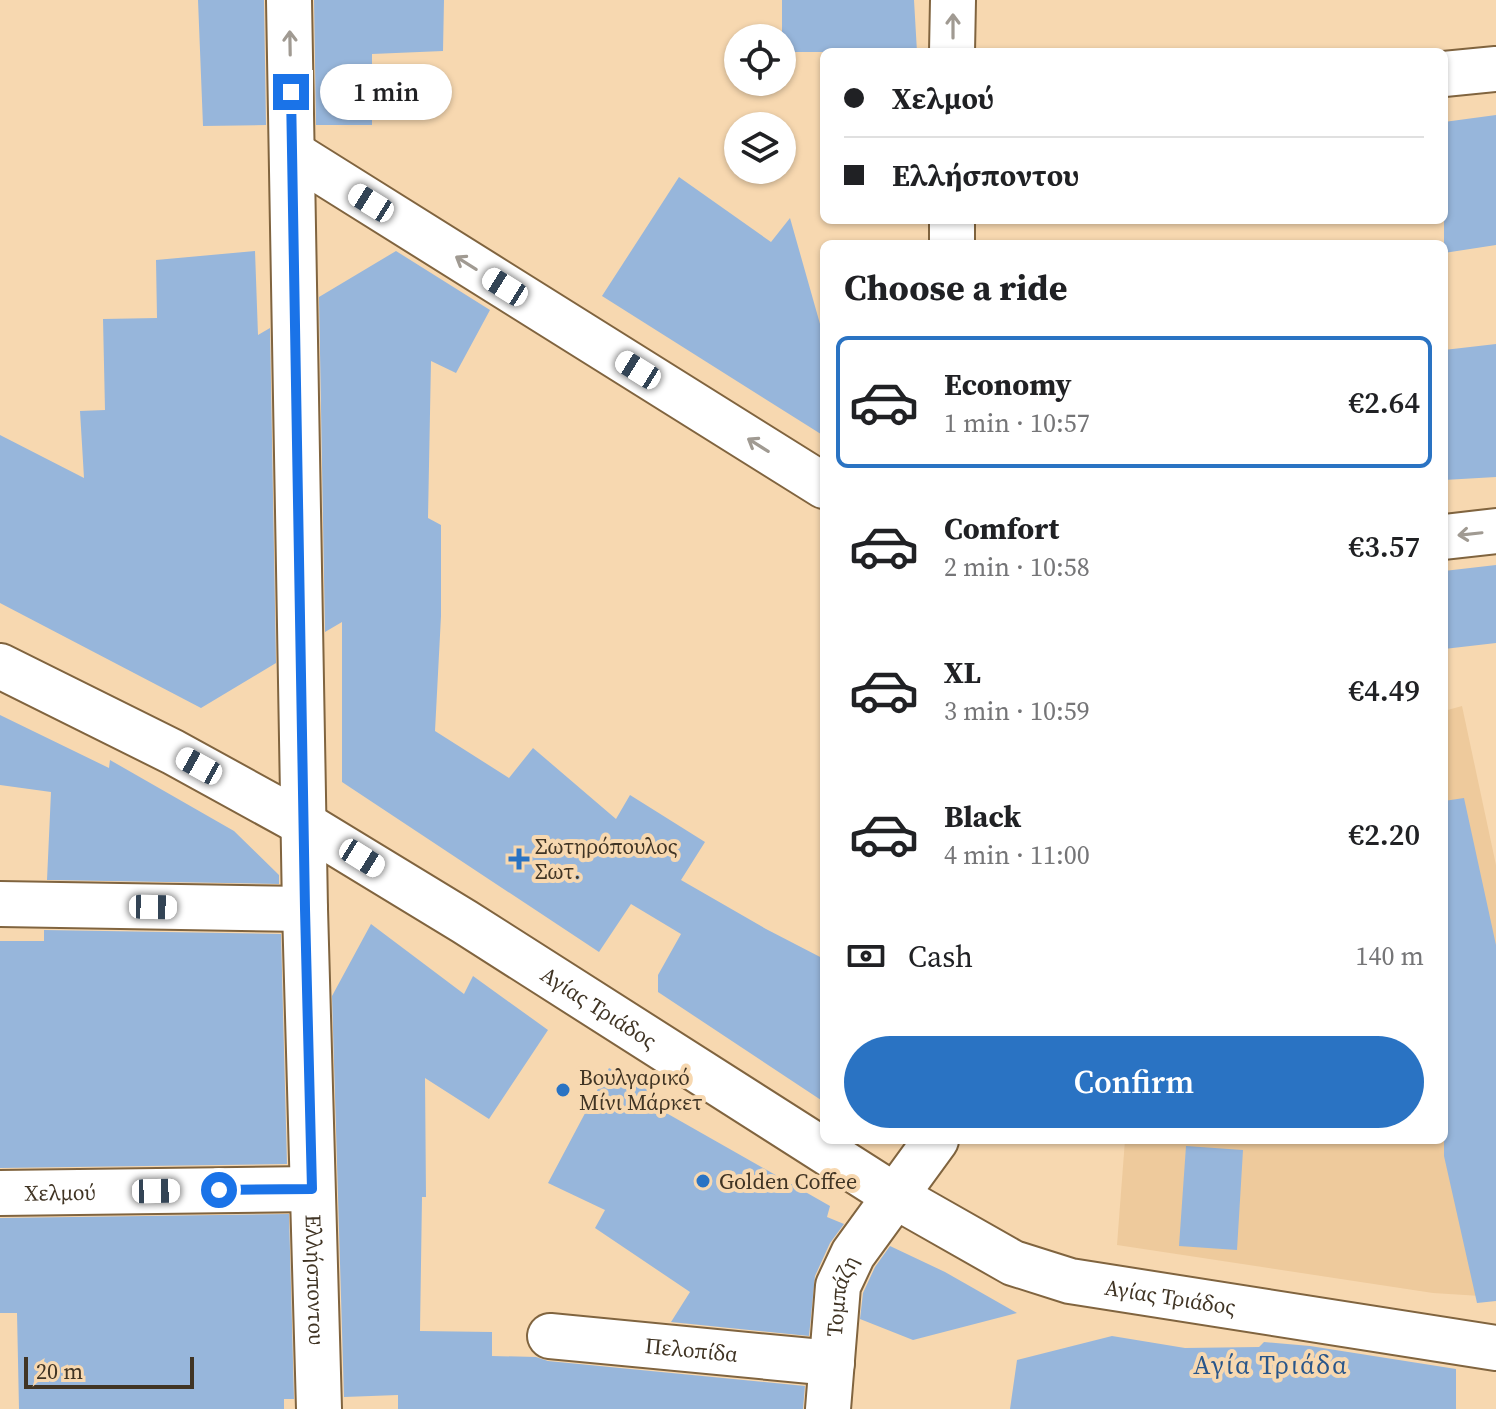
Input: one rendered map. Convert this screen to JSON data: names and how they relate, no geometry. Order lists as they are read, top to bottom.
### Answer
{
  "streets": {
    "street": [
      "Αγίας Τριάδος",
      "Χελμού",
      "Ελλήσποντου",
      "Τομπάζη",
      "Πελοπίδα"
    ]
  },
  "crossings": [
    ["Αγίας Τριάδος", "Ελλήσποντου"],
    ["Αγίας Τριάδος", "Τομπάζη"],
    ["Χελμού", "Ελλήσποντου"],
    ["Τομπάζη", "Πελοπίδα"]
  ],
  "districts": ["Αγία Τριάδα"],
  "places": {
    "health": ["Σωτηρόπουλος Σωτ."],
    "other": ["Βουλγαρικό Μίνι Μάρκετ", "Golden Coffee"]
  },
  "scale_bar": "20 m",
  "page": {
    "banner": ["Χελμού", "Ελλήσποντου"],
    "bubble": "1 min",
    "heading": "Choose a ride",
    "list": [
      {
        "name": "Economy",
        "note": "1 min · 10:57",
        "value": "€2.64"
      },
      {
        "name": "Comfort",
        "note": "2 min · 10:58",
        "value": "€3.57"
      },
      {
        "name": "XL",
        "note": "3 min · 10:59",
        "value": "€4.49"
      },
      {
        "name": "Black",
        "note": "4 min · 11:00",
        "value": "€2.20"
      }
    ],
    "pay": ["Cash", "140 m"],
    "buttons": "Confirm",
    "scale": "20 m"
  }
}
